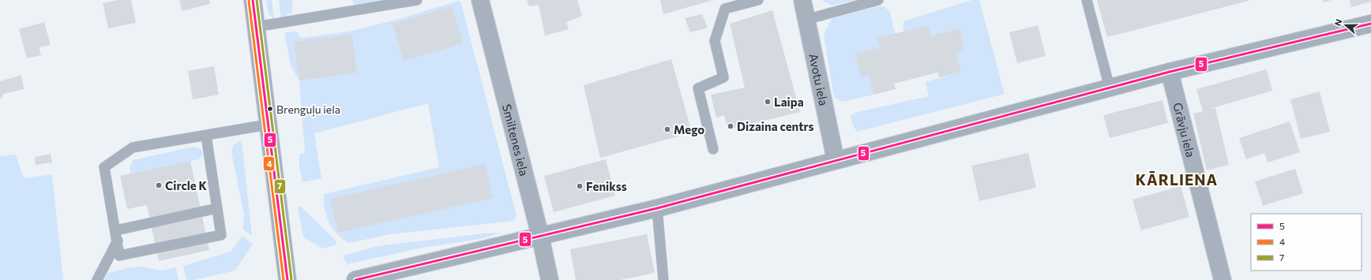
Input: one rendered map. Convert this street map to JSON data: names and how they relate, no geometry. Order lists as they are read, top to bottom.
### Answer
{
  "streets": {
    "street": ["Avotu iela", "Grāvju iela", "Smiltenes iela"]
  },
  "districts": ["KĀRLIENA"],
  "places": [
    "Laipa",
    "Brenguļu iela",
    "Dizaina centrs",
    "Mego",
    "Circle K",
    "Fenikss"
  ],
  "lines": ["transit line 5", "transit line 7", "transit line 4"],
  "legend": ["5", "4", "7"],
  "north": "left"
}
